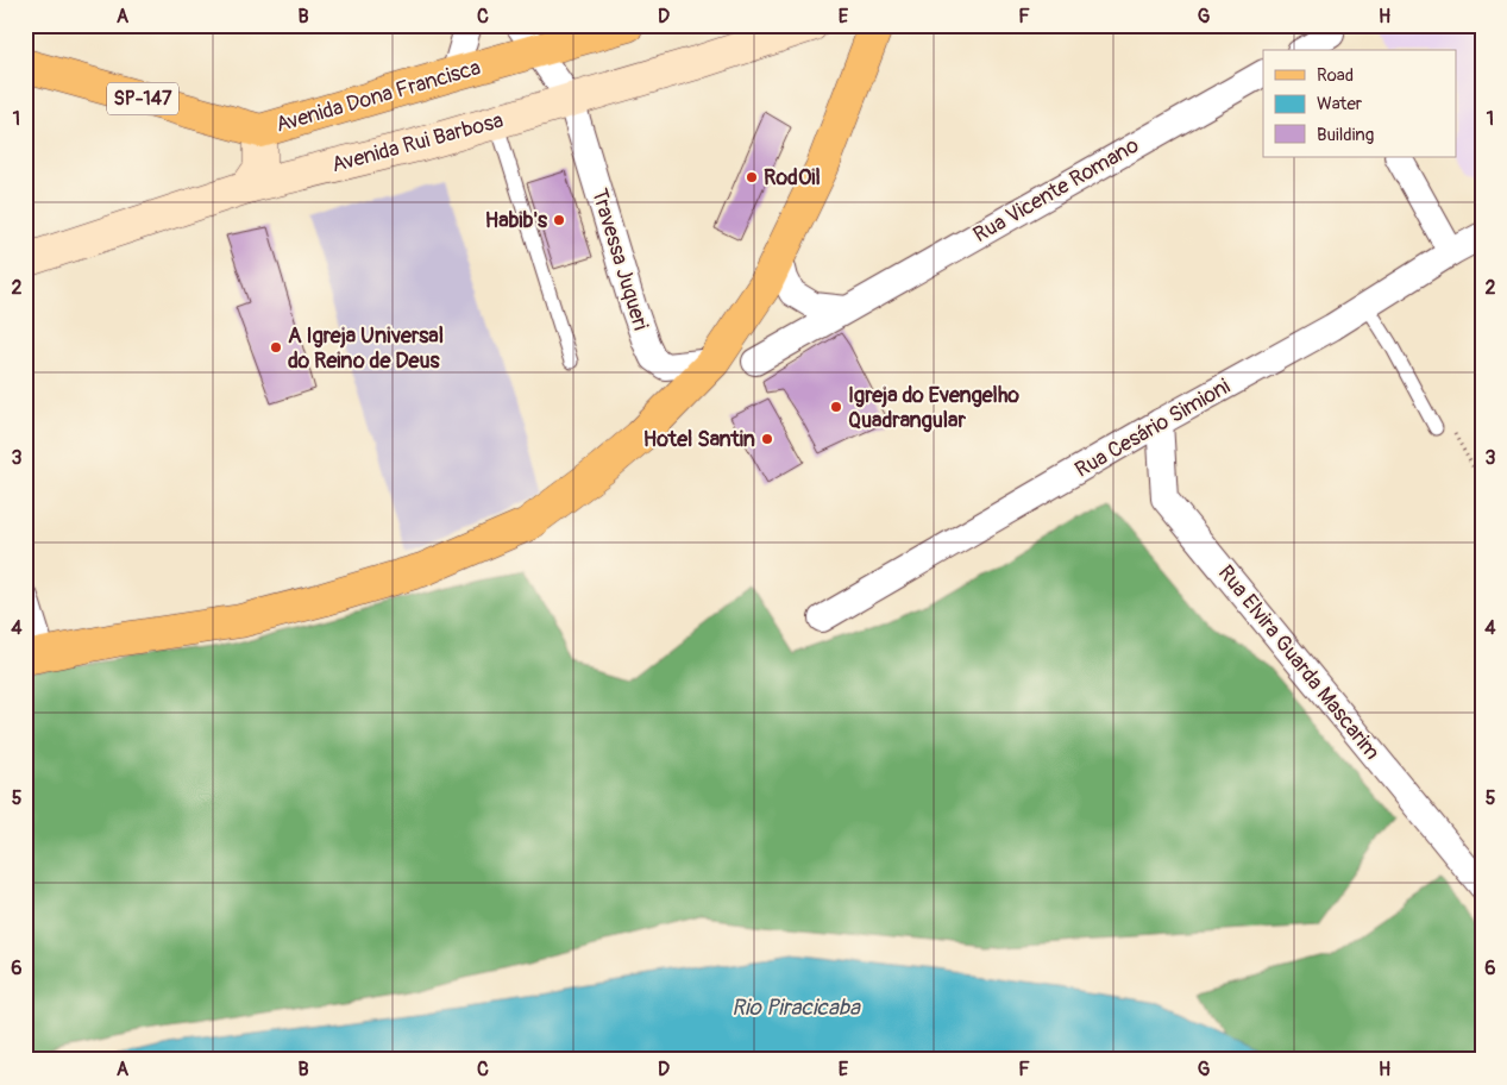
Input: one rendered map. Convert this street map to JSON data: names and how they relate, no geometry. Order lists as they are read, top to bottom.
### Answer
{
  "streets": {
    "main road": ["Avenida Dona Francisca", "SP-147", "Avenida Rui Barbosa"],
    "street": [
      "Rua Vicente Romano",
      "Travessa Juqueri",
      "Rua Cesário Simioni",
      "Rua Elvira Guarda Mascarim"
    ]
  },
  "crossings": [
    ["Avenida Dona Francisca", "Travessa Juqueri"],
    ["Avenida Rui Barbosa", "Travessa Juqueri"],
    ["Rua Cesário Simioni", "Rua Elvira Guarda Mascarim"]
  ],
  "water": ["Rio Piracicaba"],
  "places": [
    "RodOil",
    "Habib's",
    "A Igreja Universal do Reino de Deus",
    "Igreja do Evengelho Quadrangular",
    "Hotel Santin"
  ],
  "legend": ["Road", "Water", "Building"],
  "grid": {
    "columns": [
      "A",
      "B",
      "C",
      "D",
      "E",
      "F",
      "G",
      "H"
    ],
    "rows": [
      "1",
      "2",
      "3",
      "4",
      "5",
      "6"
    ]
  }
}
